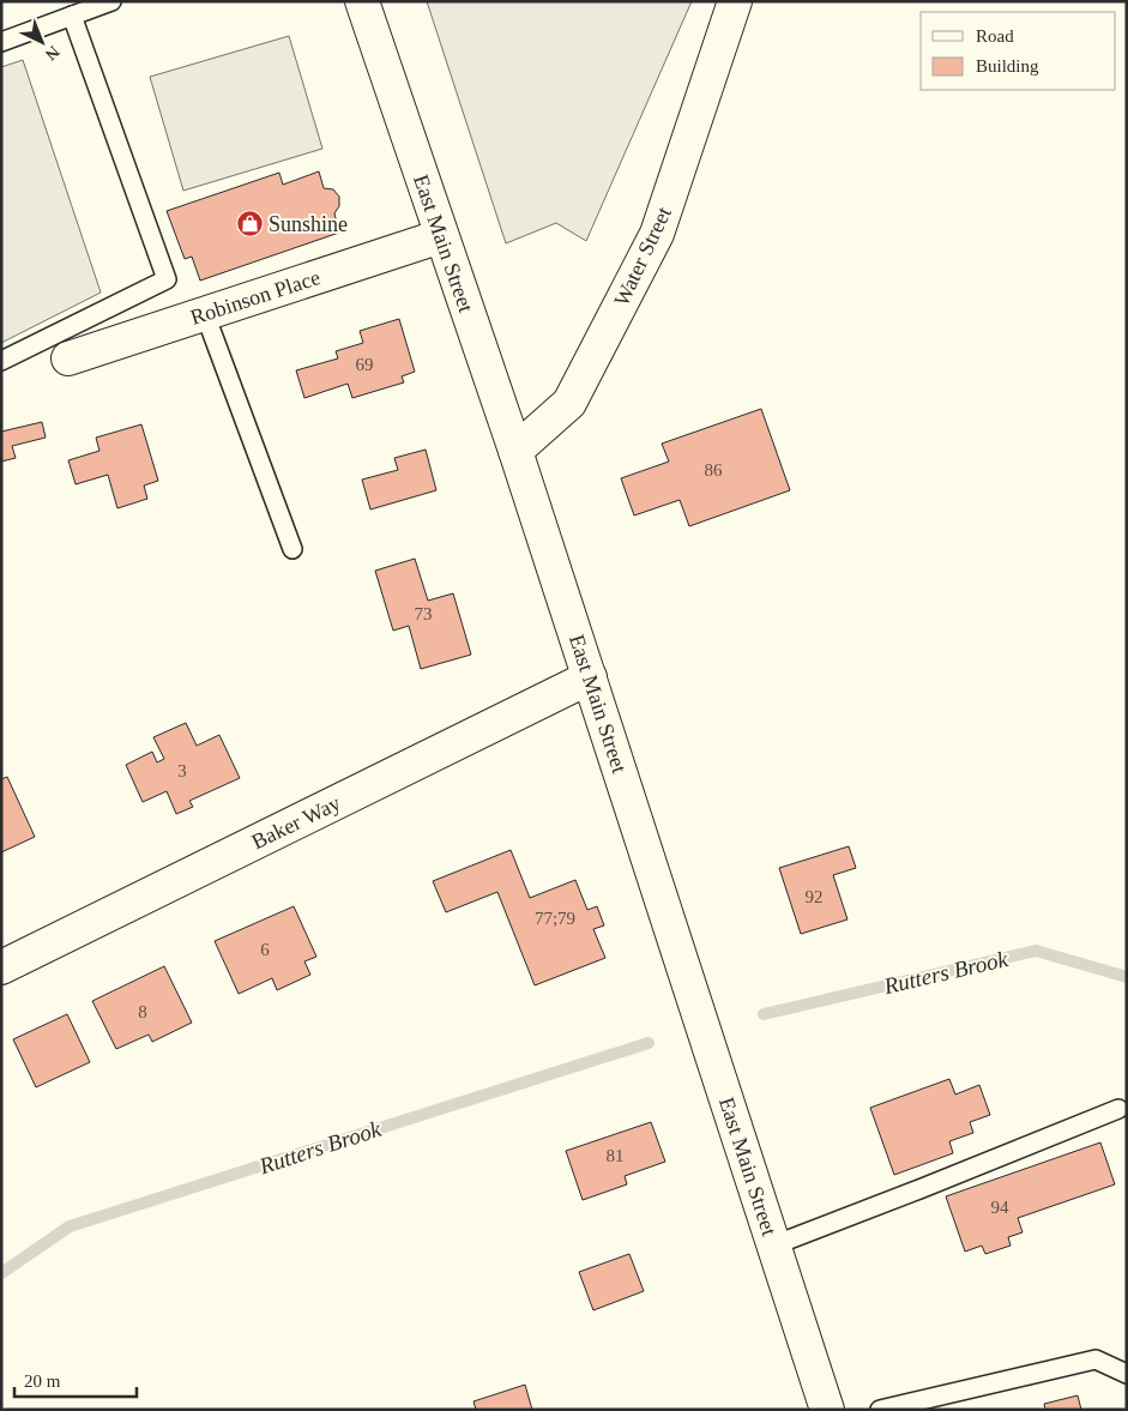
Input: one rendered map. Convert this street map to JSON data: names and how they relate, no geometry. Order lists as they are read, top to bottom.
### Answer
{
  "streets": {
    "street": [
      "East Main Street",
      "Water Street",
      "Robinson Place",
      "Baker Way"
    ]
  },
  "crossings": [
    ["East Main Street", "Water Street"],
    ["East Main Street", "Robinson Place"],
    ["East Main Street", "Baker Way"]
  ],
  "water": ["Rutters Brook"],
  "places": {
    "shop": ["Sunshine"]
  },
  "house_numbers": [
    "69",
    "86",
    "73",
    "3",
    "92",
    "77;79",
    "6",
    "8",
    "81",
    "94"
  ],
  "legend": ["Road", "Building"],
  "scale_bar": "20 m",
  "north": "bottom right"
}
